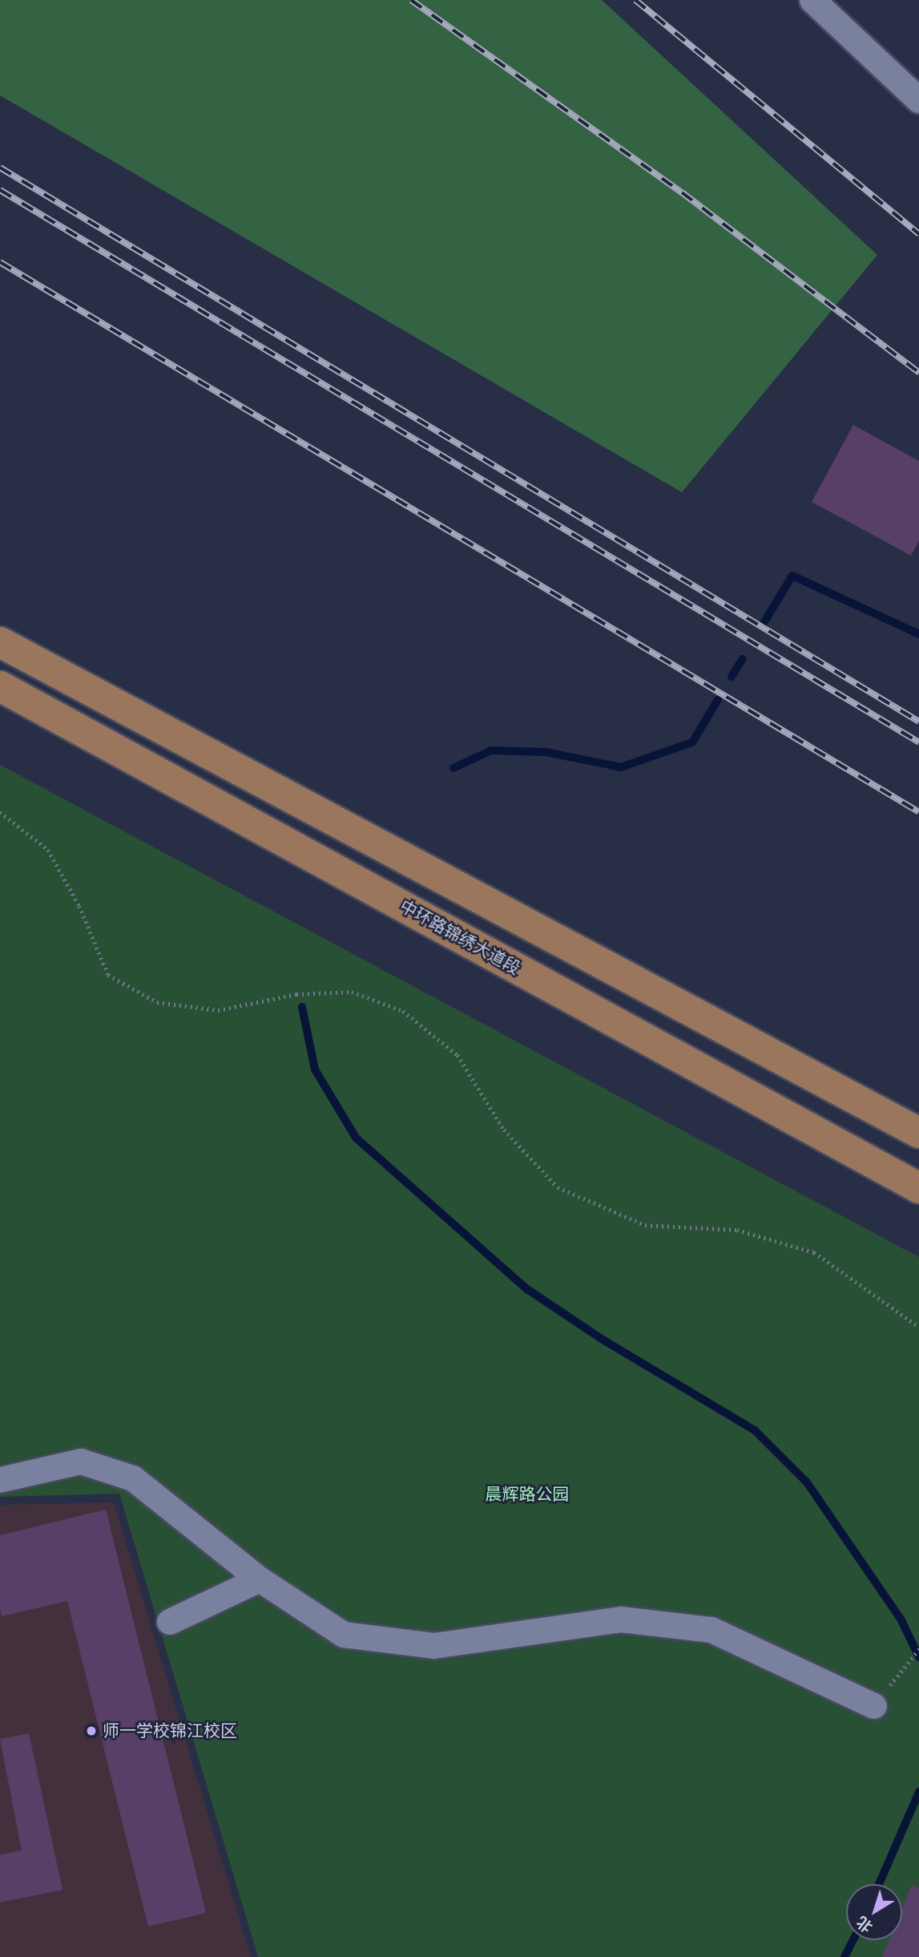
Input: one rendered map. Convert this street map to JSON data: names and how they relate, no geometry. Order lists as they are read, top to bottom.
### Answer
{
  "streets": {
    "main road": ["中环路锦绣大道段"]
  },
  "parks": ["晨辉路公园"],
  "places": ["师一学校锦江校区"],
  "north": "bottom left"
}
